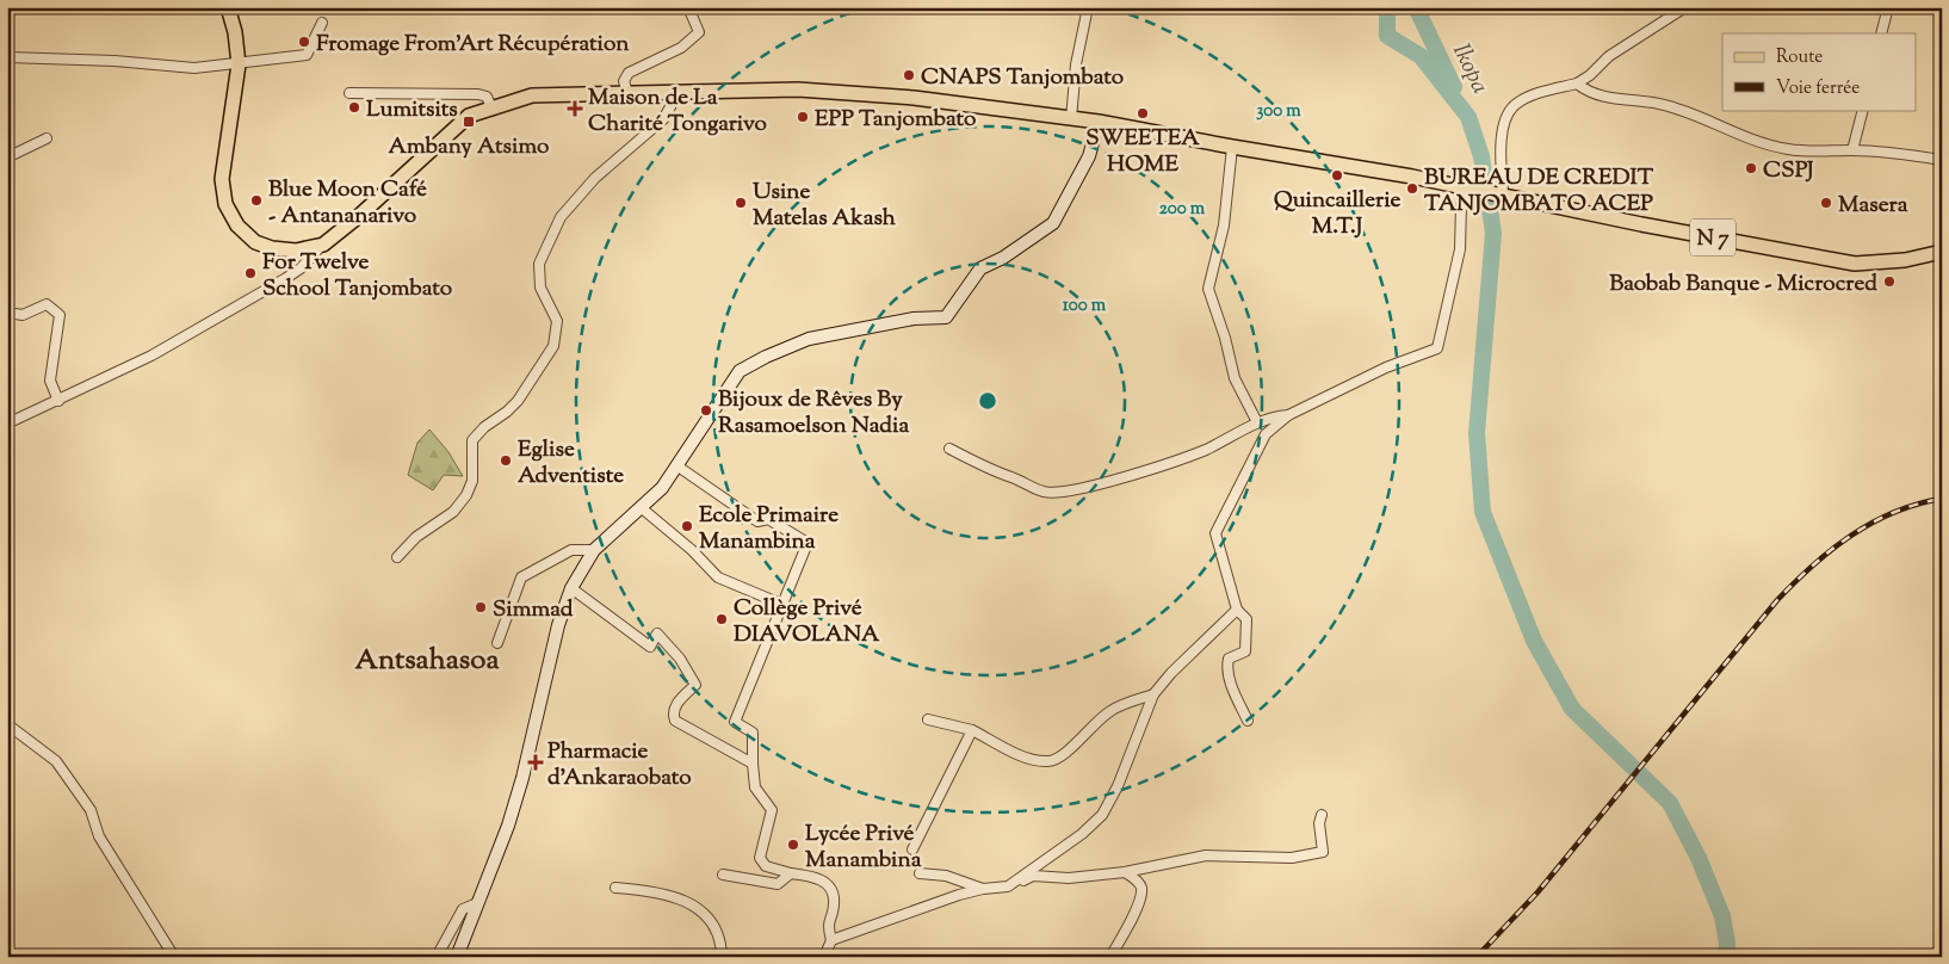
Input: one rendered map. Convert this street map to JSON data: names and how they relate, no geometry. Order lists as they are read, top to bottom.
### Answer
{
  "streets": {
    "main road": ["N 7"]
  },
  "districts": ["Antsahasoa"],
  "water": ["Ikopa"],
  "places": {
    "other": [
      "Fromage From'Art Récupération",
      "CNAPS Tanjombato",
      "Lumitsits",
      "SWEETEA HOME",
      "EPP Tanjombato",
      "CSPJ",
      "Quincaillerie M.T.J",
      "BUREAU DE CREDIT TANJOMBATO ACEP",
      "Blue Moon Café - Antananarivo",
      "Usine Matelas Akash",
      "Masera",
      "For Twelve School Tanjombato",
      "Baobab Banque - Microcred",
      "Bijoux de Rêves By Rasamoelson Nadia",
      "Eglise Adventiste",
      "Ecole Primaire Manambina",
      "Simmad",
      "Collège Privé DIAVOLANA",
      "Lycée Privé Manambina"
    ],
    "health": ["Maison de La Charité Tongarivo", "Pharmacie d'Ankaraobato"],
    "transit": ["Ambany Atsimo"]
  },
  "legend": ["Route", "Voie ferrée"],
  "rings": ["300 m", "200 m", "100 m"]
}
